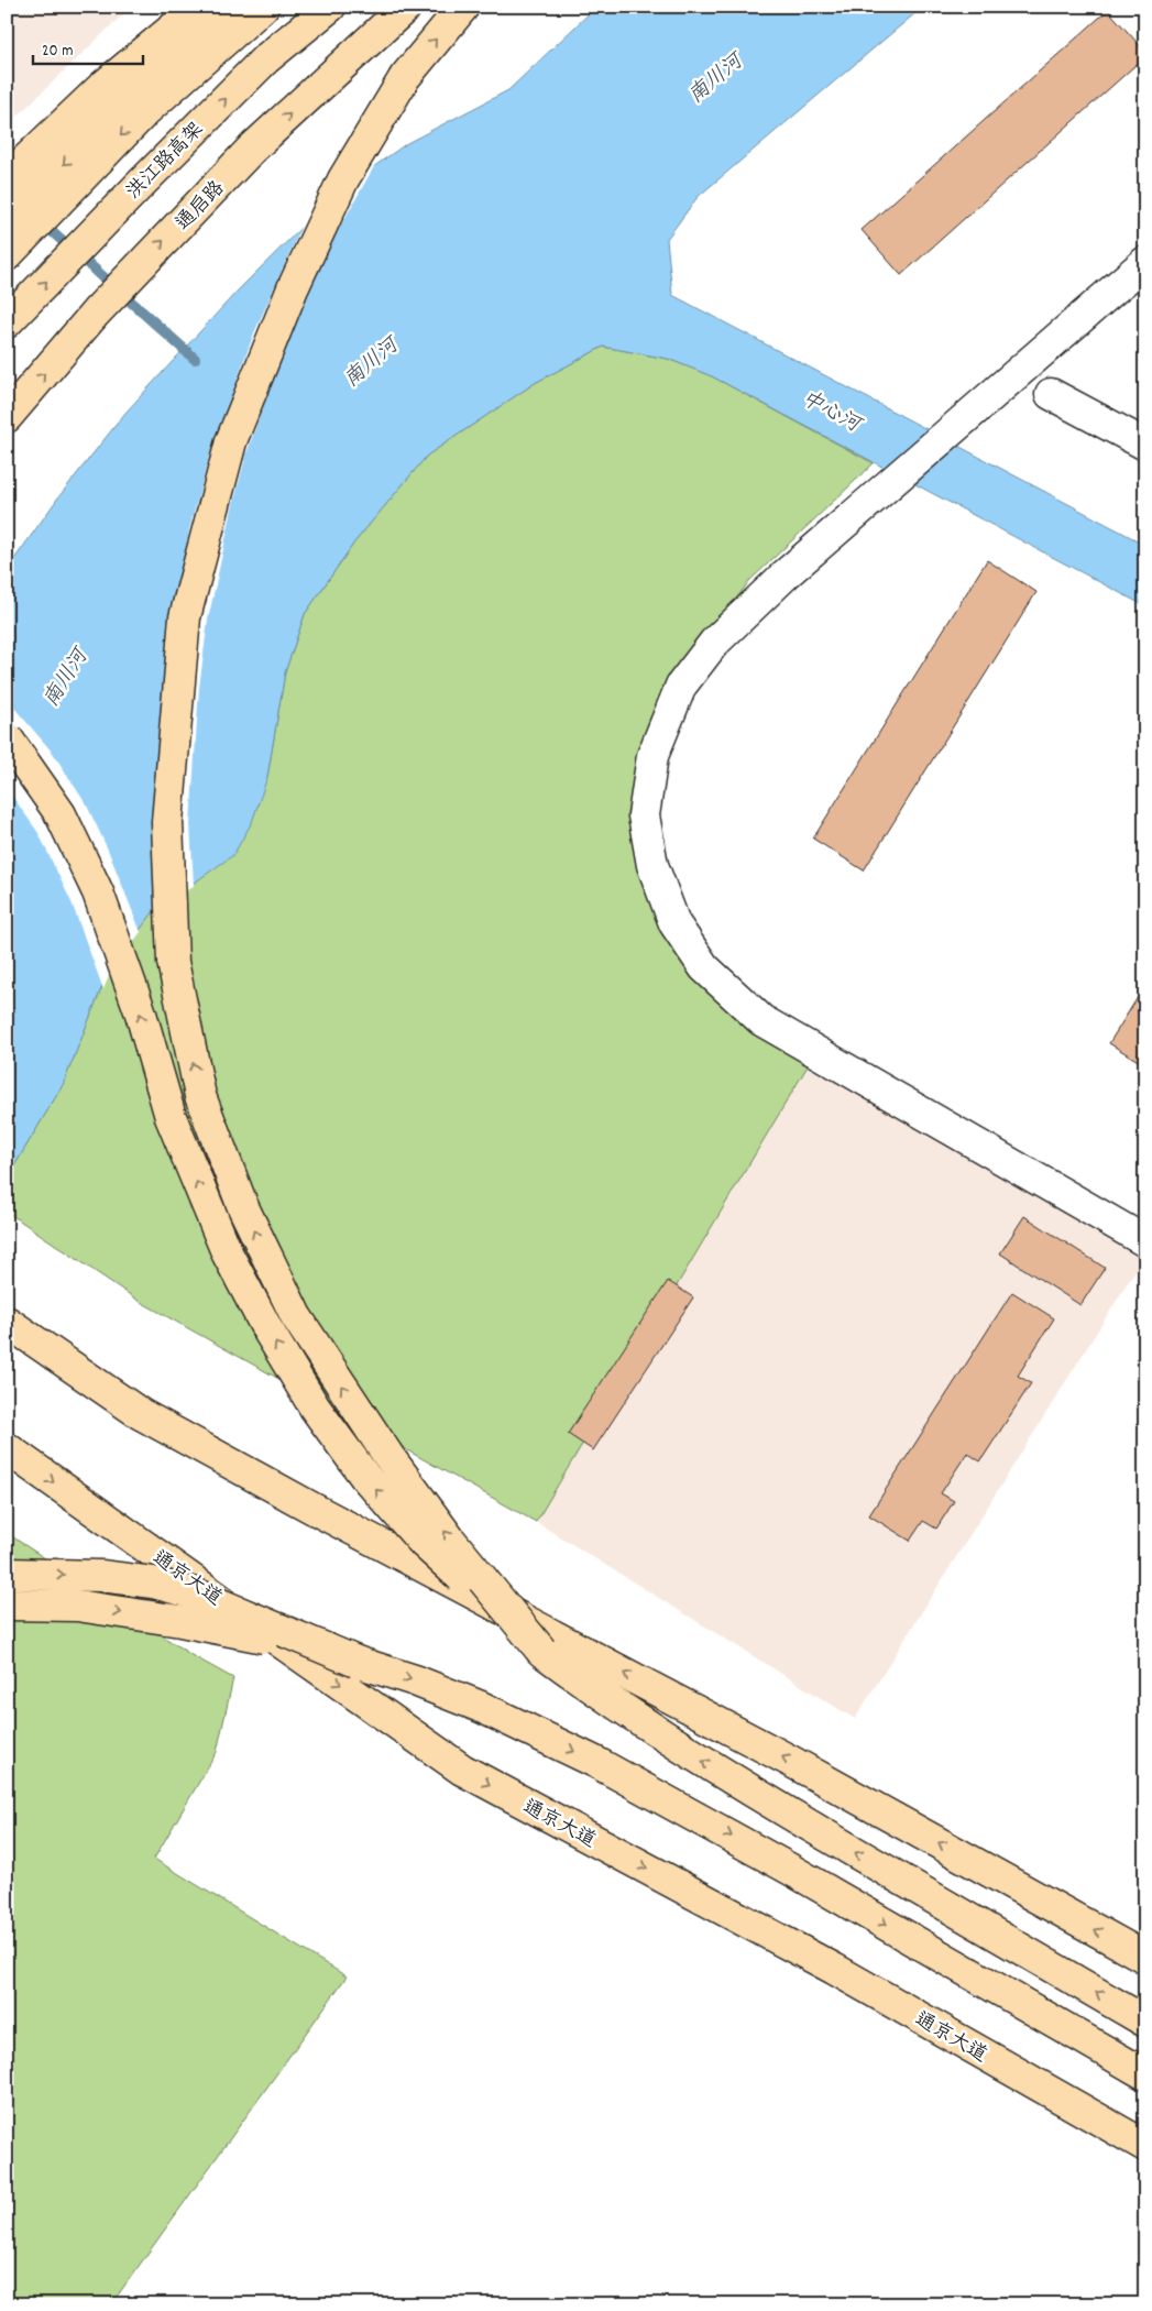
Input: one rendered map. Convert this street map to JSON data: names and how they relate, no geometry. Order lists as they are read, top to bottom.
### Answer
{
  "streets": {
    "main road": ["洪江路高架", "通启路", "通京大道"]
  },
  "water": ["南川河", "中心河"],
  "scale_bar": "20 m"
}
